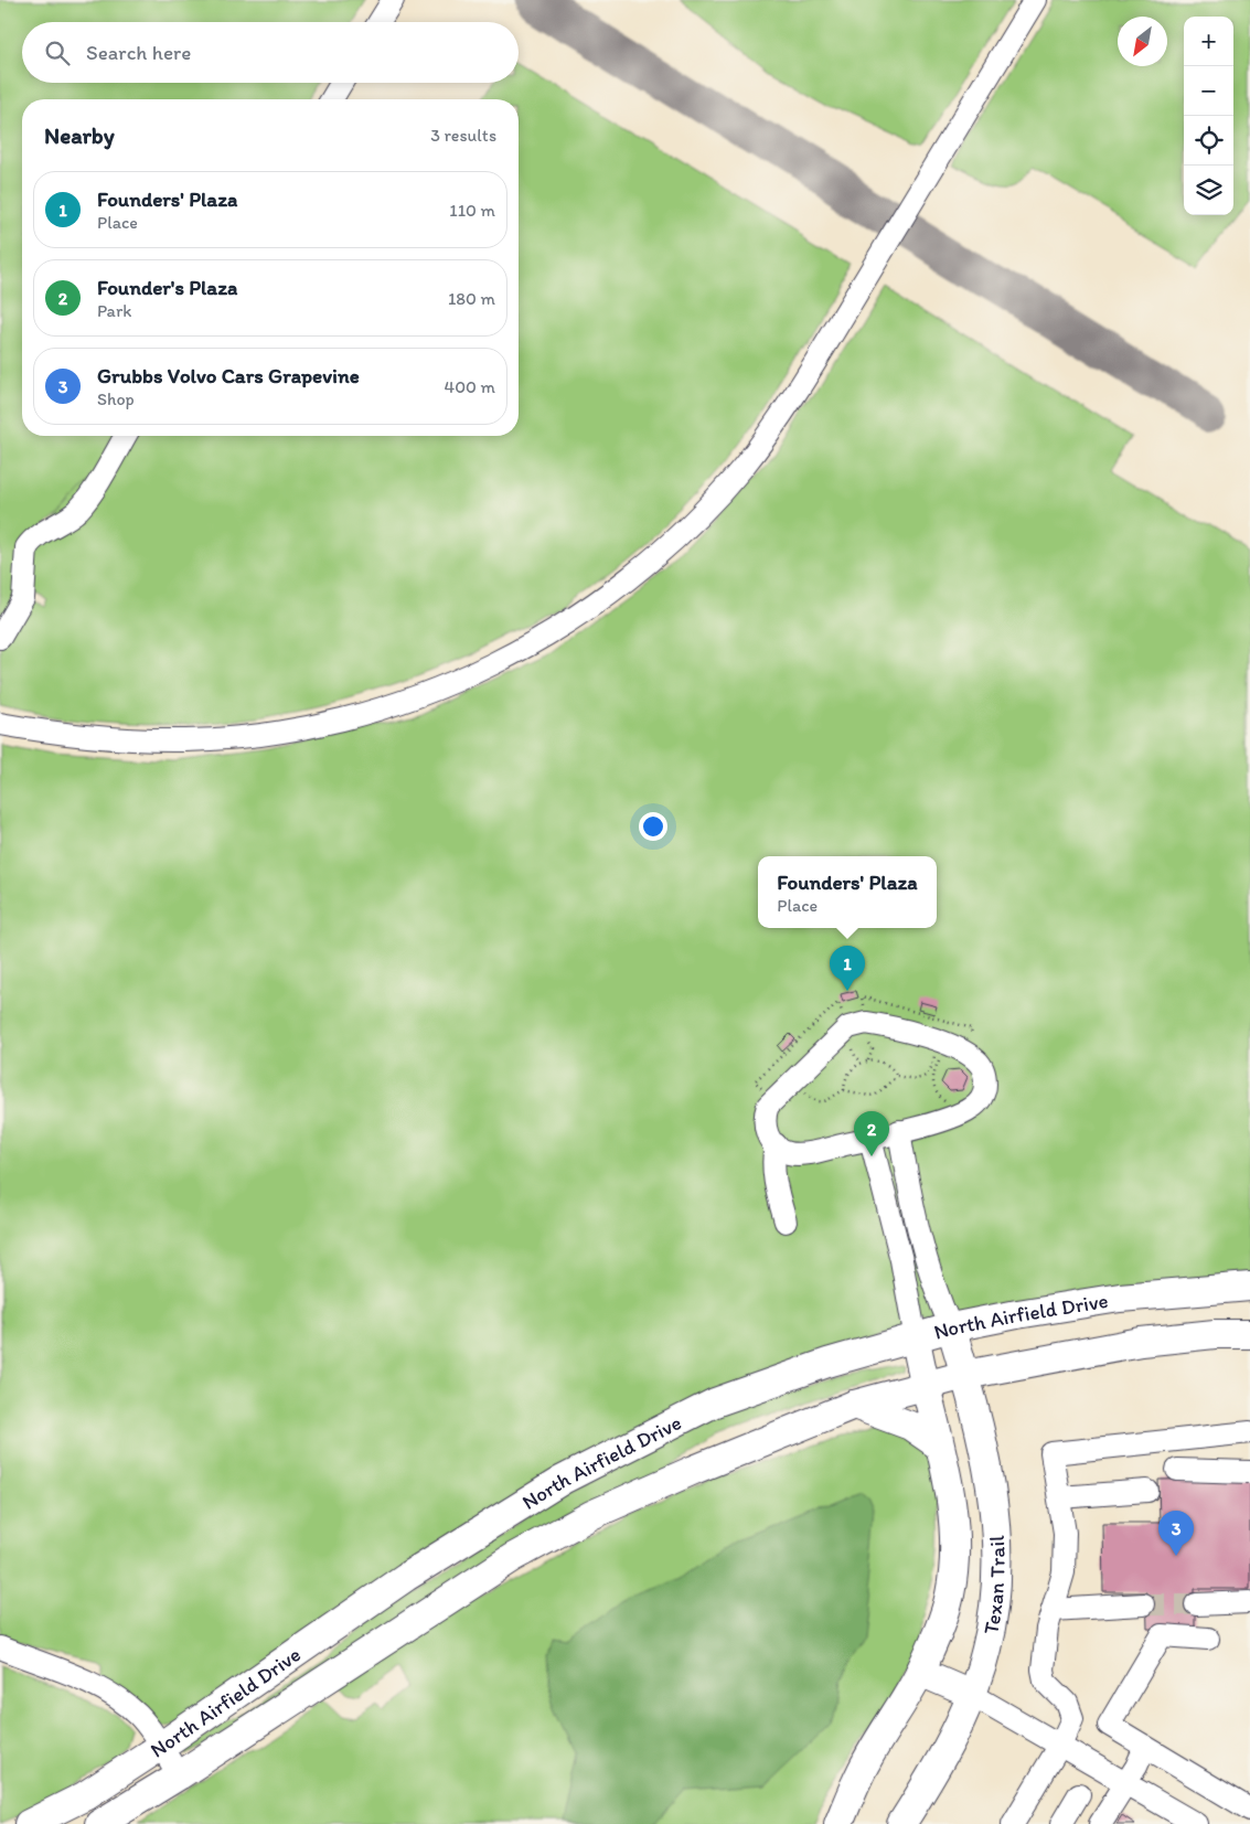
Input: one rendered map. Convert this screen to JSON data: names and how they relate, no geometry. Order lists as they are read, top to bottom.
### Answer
{
  "streets": {
    "main road": ["North Airfield Drive", "Texan Trail"]
  },
  "crossings": [
    ["North Airfield Drive", "Texan Trail"]
  ],
  "north": "bottom left",
  "page": {
    "map_buttons": ["+", "−"],
    "search": "Search here",
    "heading": ["Nearby", "3 results"],
    "list": [
      {
        "mark": "1",
        "name": "Founders' Plaza",
        "note": "Place",
        "value": "110 m"
      },
      {
        "mark": "2",
        "name": "Founder's Plaza",
        "note": "Park",
        "value": "180 m"
      },
      {
        "mark": "3",
        "name": "Grubbs Volvo Cars Grapevine",
        "note": "Shop",
        "value": "400 m"
      }
    ],
    "popup": ["Founders' Plaza", "Place"],
    "pins": ["1", "2", "3"]
  }
}
